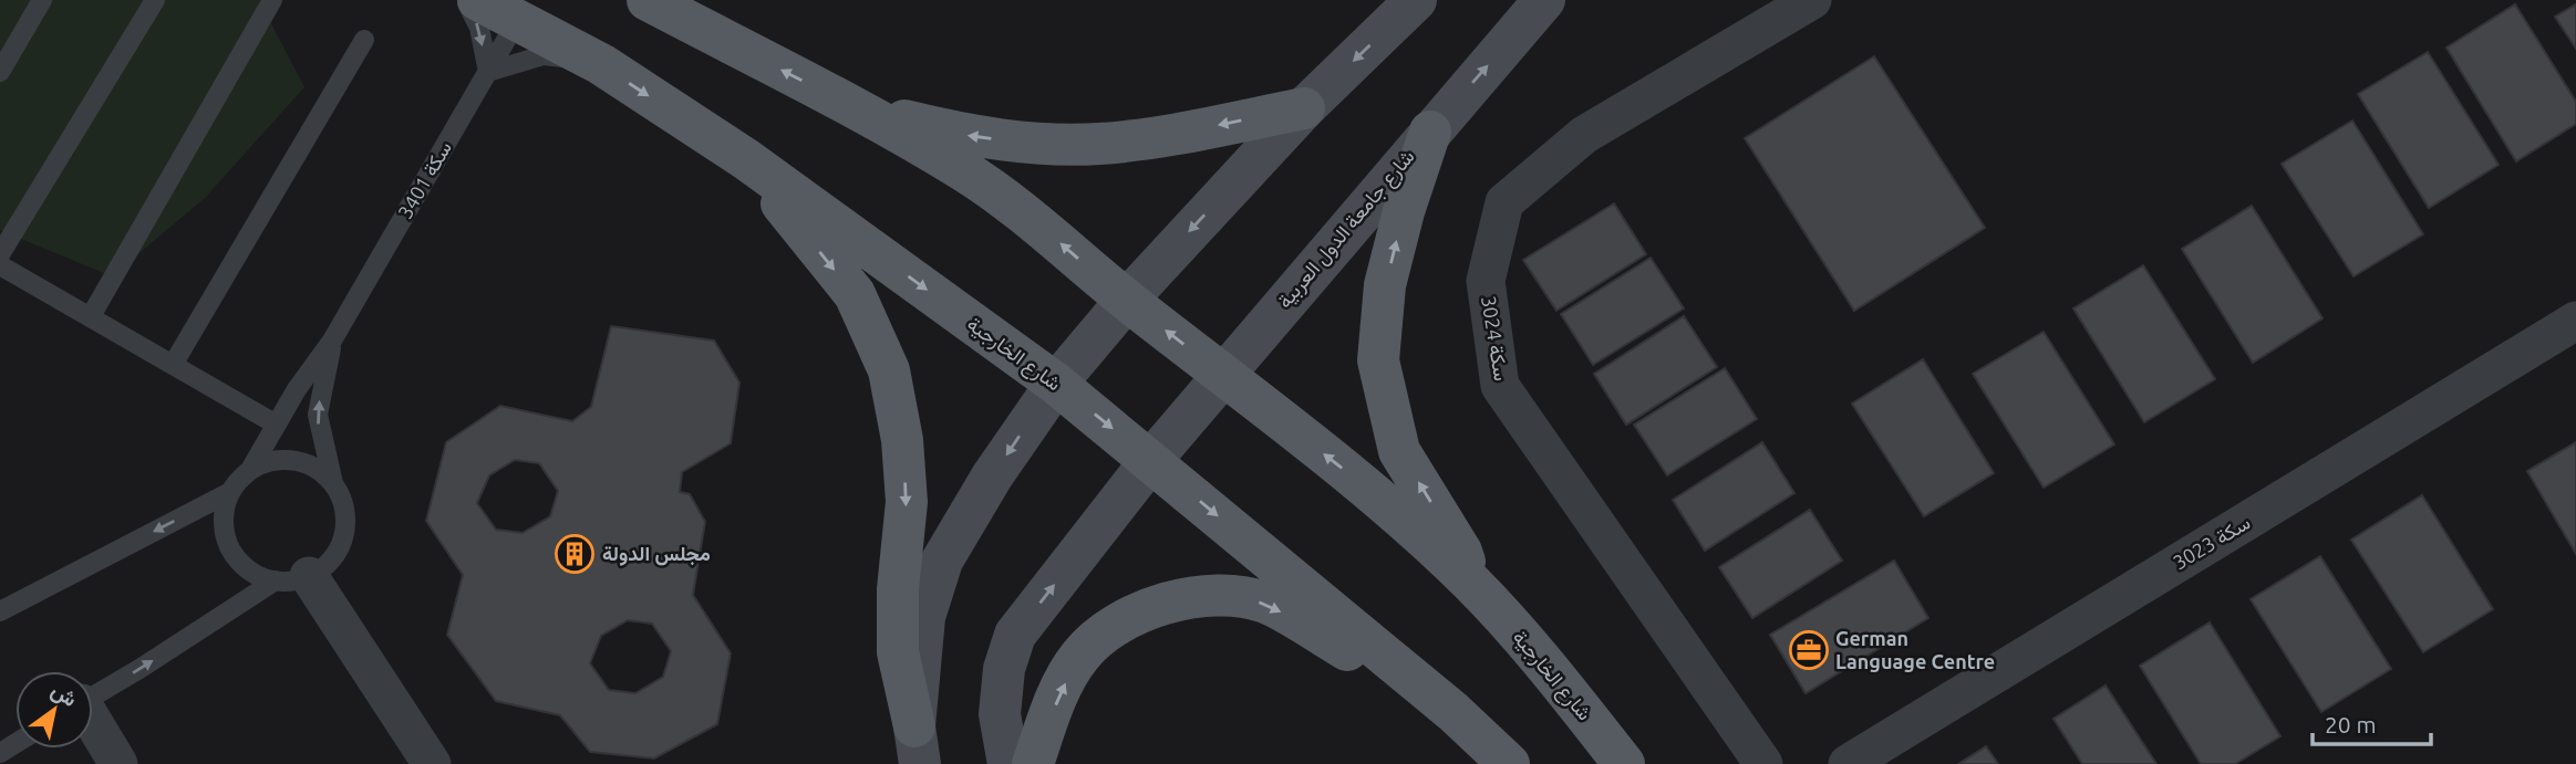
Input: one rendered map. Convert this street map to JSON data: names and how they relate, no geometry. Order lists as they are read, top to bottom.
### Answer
{
  "streets": {
    "main road": ["شارع جامعة الدول العربية", "شارع الخارجية"],
    "street": ["سكة 3024", "سكة 3023"],
    "lane": ["سكة 3401"]
  },
  "crossings": [
    ["سكة 3401", "شارع الخارجية"],
    ["شارع جامعة الدول العربية", "شارع الخارجية"]
  ],
  "places": {
    "building": ["مجلس الدولة"],
    "office": ["German Language Centre"]
  },
  "scale_bar": "20 m",
  "north": "top right"
}
